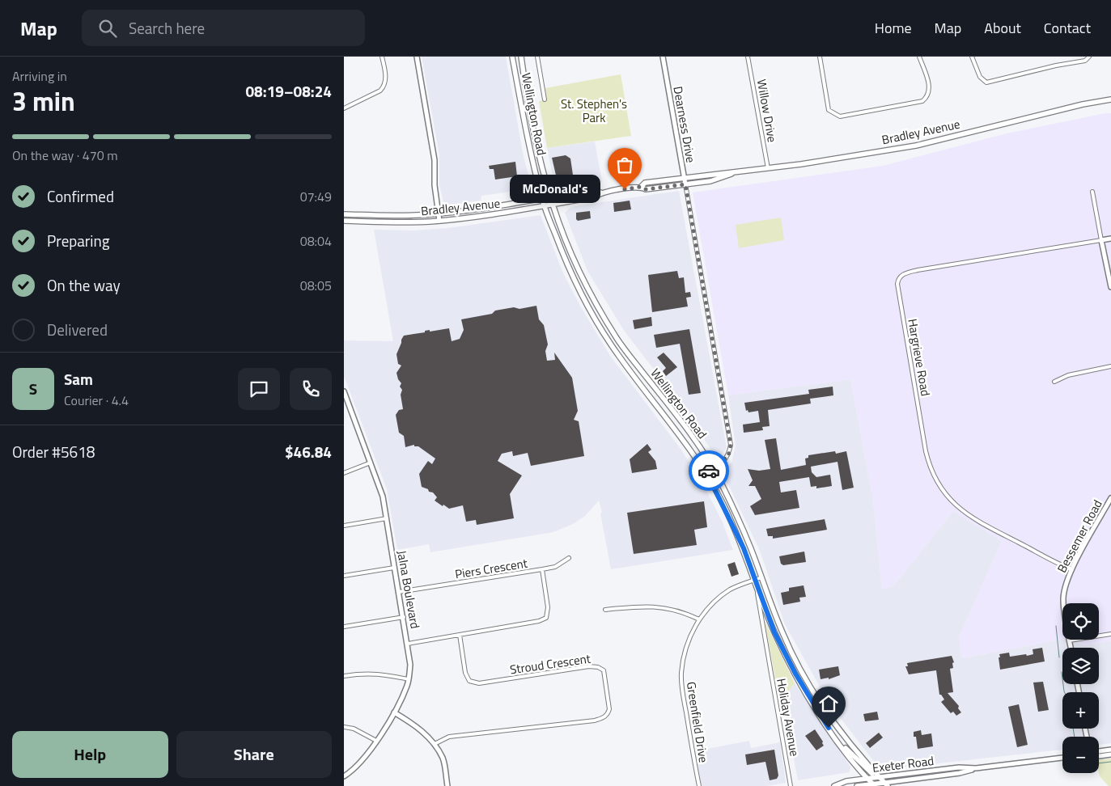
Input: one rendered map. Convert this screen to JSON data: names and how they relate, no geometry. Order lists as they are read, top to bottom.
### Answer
{
  "streets": {
    "main road": ["Wellington Road", "Bradley Avenue", "Exeter Road"],
    "street": [
      "Willow Drive",
      "Dearness Drive",
      "Hargrieve Road",
      "Bessemer Road",
      "Piers Crescent",
      "Jalna Boulevard",
      "Stroud Crescent",
      "Holiday Avenue",
      "Greenfield Drive"
    ]
  },
  "crossings": [
    ["Willow Drive", "Bradley Avenue"],
    ["Wellington Road", "Dearness Drive"],
    ["Wellington Road", "Bradley Avenue"],
    ["Wellington Road", "Holiday Avenue"],
    ["Wellington Road", "Greenfield Drive"],
    ["Wellington Road", "Exeter Road"],
    ["Dearness Drive", "Bradley Avenue"],
    ["Hargrieve Road", "Bessemer Road"],
    ["Piers Crescent", "Jalna Boulevard"],
    ["Piers Crescent", "Stroud Crescent"],
    ["Holiday Avenue", "Greenfield Drive"]
  ],
  "parks": ["St. Stephen's Park"],
  "places": ["McDonald's"],
  "page": {
    "header": "Map",
    "search": "Search here",
    "nav": [
      "Home",
      "Map",
      "About",
      "Contact"
    ],
    "heading": ["3 min", "Arriving in", "08:19–08:24"],
    "panel": [
      "Sam",
      "Courier · 4.4",
      "Order #5618",
      "$46.84"
    ],
    "bar": "On the way · 470 m",
    "list": [
      ["Confirmed", "07:49"],
      ["Preparing", "08:04"],
      ["On the way", "08:05"],
      "Delivered"
    ],
    "bubble": "McDonald's",
    "round": "S",
    "map_buttons": ["+", "−"],
    "buttons": ["Help", "Share"]
  }
}
